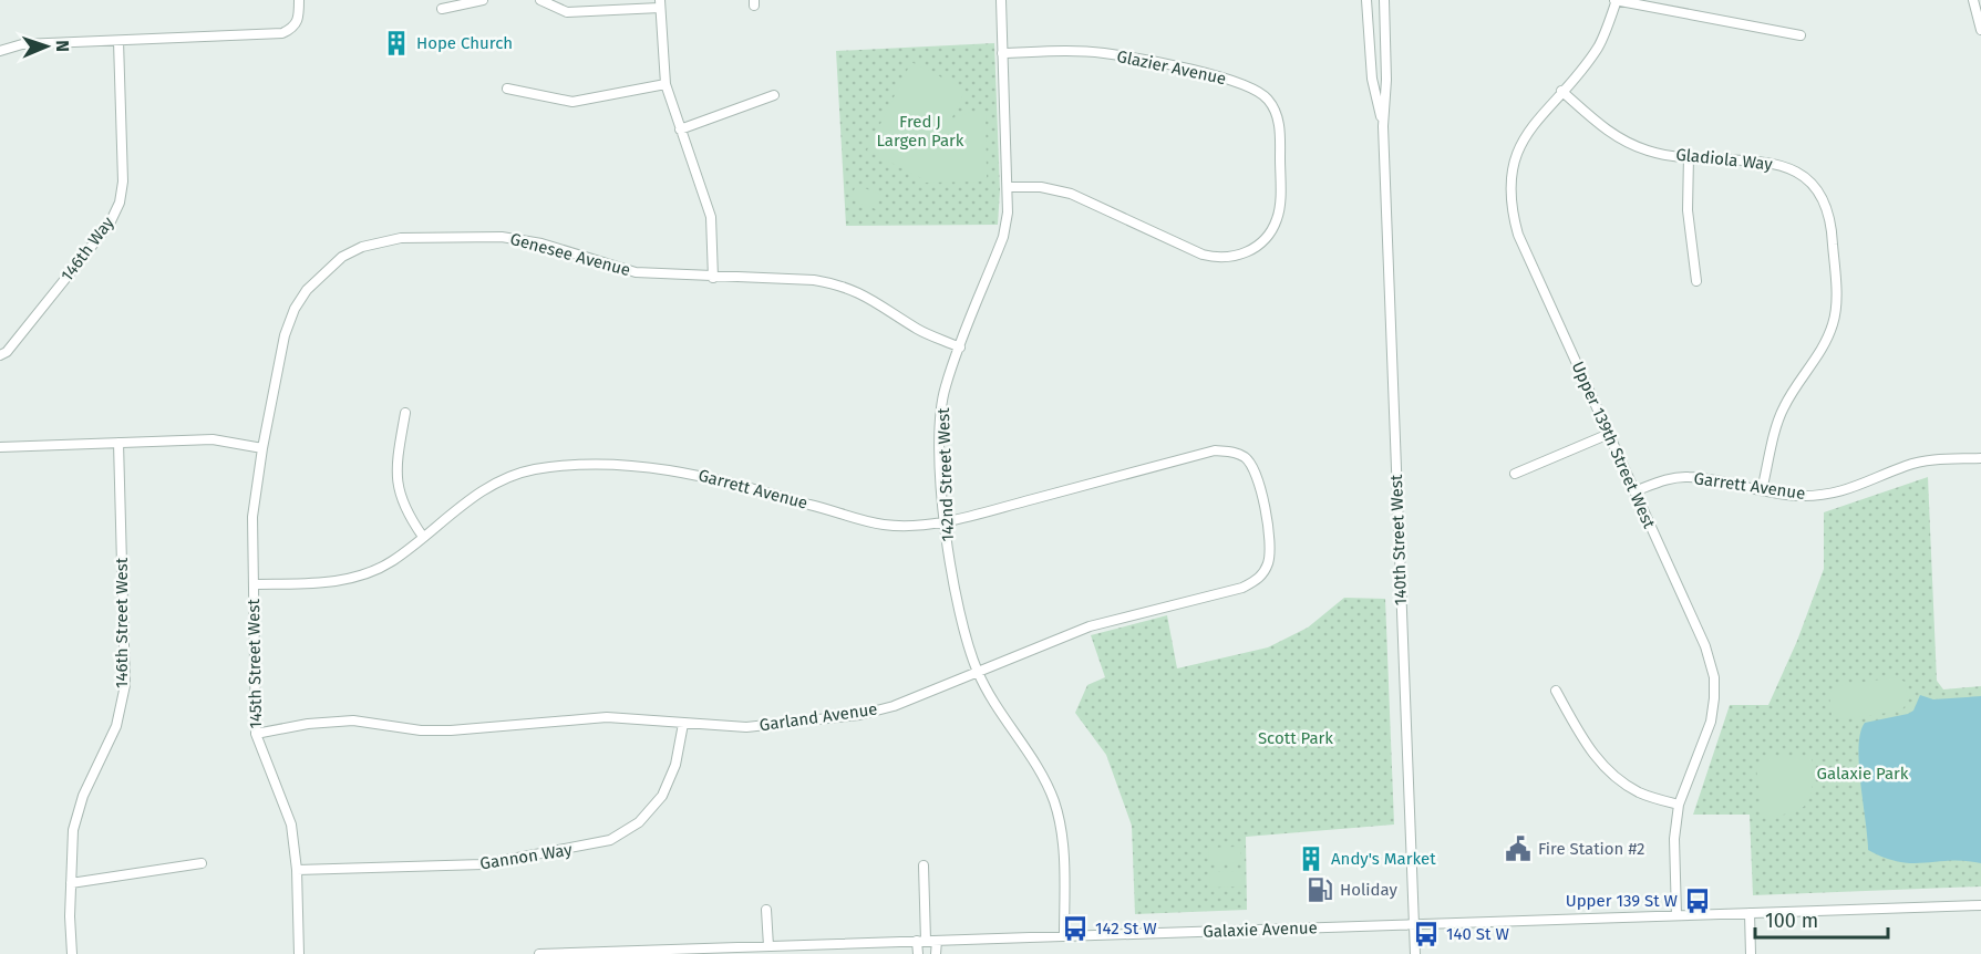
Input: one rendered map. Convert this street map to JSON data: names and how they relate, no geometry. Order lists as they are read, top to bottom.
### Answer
{
  "streets": {
    "street": [
      "Glazier Avenue",
      "Gladiola Way",
      "146th Way",
      "Genesee Avenue",
      "Upper 139th Street West",
      "142nd Street West",
      "Garrett Avenue",
      "140th Street West",
      "146th Street West",
      "145th Street West",
      "Garland Avenue",
      "Gannon Way",
      "Galaxie Avenue"
    ]
  },
  "crossings": [
    ["Glazier Avenue", "142nd Street West"],
    ["Gladiola Way", "Upper 139th Street West"],
    ["Gladiola Way", "Garrett Avenue"],
    ["Genesee Avenue", "142nd Street West"],
    ["Genesee Avenue", "145th Street West"],
    ["Upper 139th Street West", "Garrett Avenue"],
    ["Upper 139th Street West", "Galaxie Avenue"],
    ["142nd Street West", "Garrett Avenue"],
    ["142nd Street West", "Garland Avenue"],
    ["142nd Street West", "Galaxie Avenue"],
    ["Garrett Avenue", "145th Street West"],
    ["Garrett Avenue", "Garland Avenue"],
    ["140th Street West", "Galaxie Avenue"],
    ["145th Street West", "Garland Avenue"],
    ["145th Street West", "Gannon Way"],
    ["Garland Avenue", "Gannon Way"]
  ],
  "parks": ["Fred J Largen Park", "Scott Park", "Galaxie Park"],
  "places": {
    "building": ["Hope Church", "Andy's Market"],
    "public building": ["Fire Station #2"],
    "fuel station": ["Holiday"],
    "bus stop": ["Upper 139 St W", "142 St W", "140 St W"]
  },
  "scale_bar": "100 m",
  "north": "right"
}
